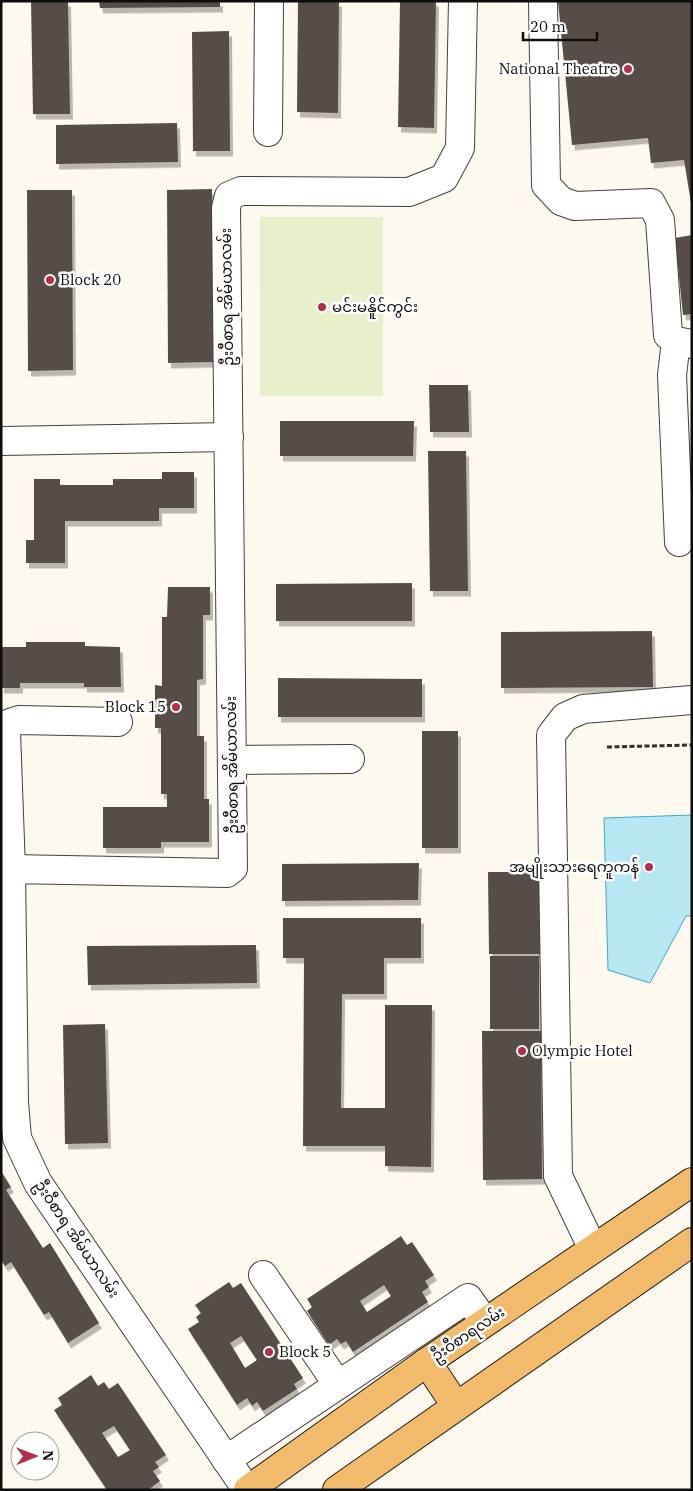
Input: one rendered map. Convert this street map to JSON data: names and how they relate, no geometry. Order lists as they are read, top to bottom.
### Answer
{
  "streets": {
    "main road": ["ဦးဝီစာရလမ်း"],
    "street": ["ဦးဝီစာရ အိမ်ယာလမ်း"]
  },
  "crossings": [
    ["ဦးဝီစာရ အိမ်ယာလမ်း", "ဦးဝီစာရလမ်း"]
  ],
  "places": [
    "National Theatre",
    "Block 20",
    "မင်းမနိူင်ကွင်း",
    "Block 15",
    "အမျိုးသားရေကူကန်",
    "Olympic Hotel",
    "Block 5"
  ],
  "scale_bar": "20 m",
  "north": "right"
}
